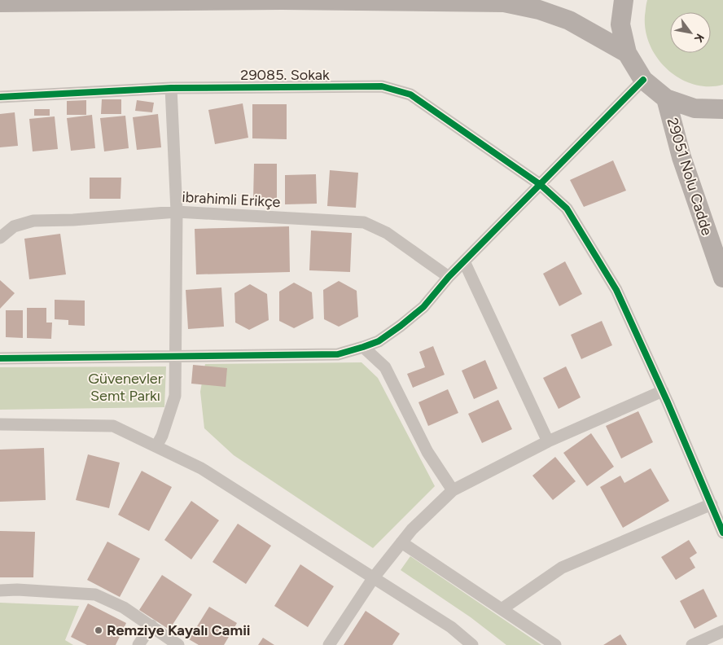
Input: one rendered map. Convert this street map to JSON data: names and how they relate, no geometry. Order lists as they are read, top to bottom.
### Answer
{
  "streets": {
    "main road": ["29051 Nolu Cadde"],
    "street": ["29085. Sokak", "ibrahimli Erikçe"]
  },
  "parks": ["Güvenevler Semt Parkı"],
  "places": ["Remziye Kayalı Camii"],
  "north": "bottom right"
}
